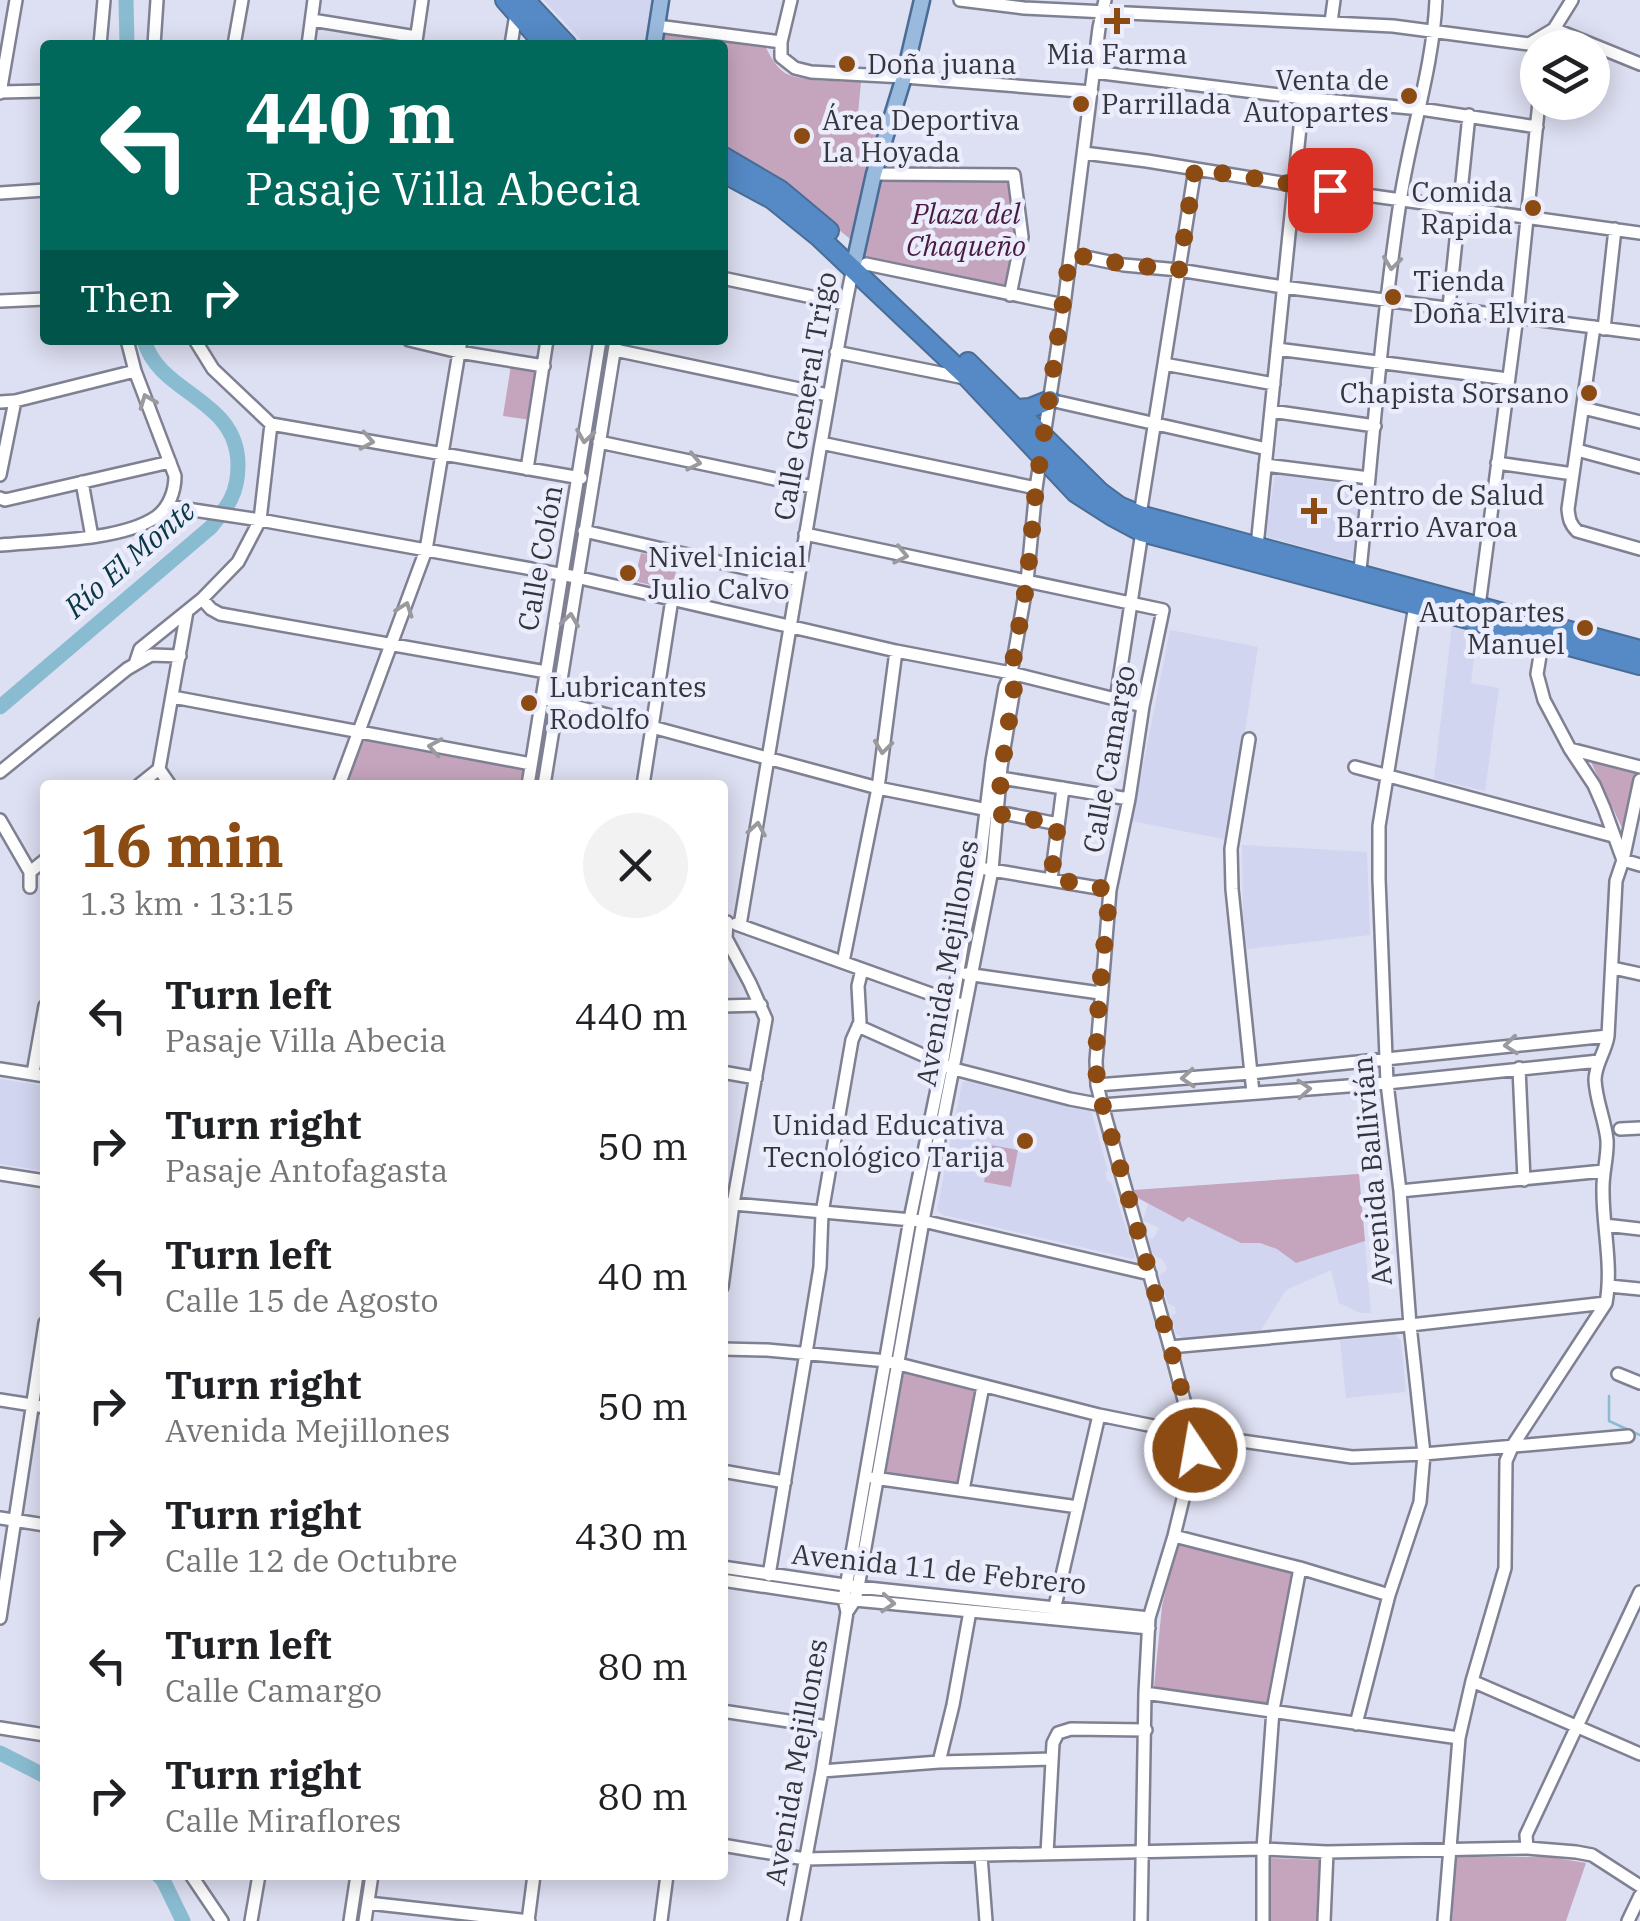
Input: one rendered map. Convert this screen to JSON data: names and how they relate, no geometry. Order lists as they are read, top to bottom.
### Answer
{
  "streets": {
    "main road": ["Calle General Trigo"],
    "street": [
      "Calle Colón",
      "Calle Camargo",
      "Avenida Mejillones",
      "Avenida Ballivián",
      "Avenida 11 de Febrero"
    ]
  },
  "crossings": [
    ["Calle Camargo", "Avenida 11 de Febrero"],
    ["Avenida Mejillones", "Avenida 11 de Febrero"]
  ],
  "water": ["Río El Monte"],
  "parks": ["Plaza del Chaqueño"],
  "places": {
    "health": ["Mia Farma", "Centro de Salud Barrio Avaroa"],
    "other": [
      "Doña juana",
      "Venta de Autopartes",
      "Parrillada",
      "Área Deportiva La Hoyada",
      "Comida Rapida",
      "Tienda Doña Elvira",
      "Chapista Sorsano",
      "Nivel Inicial Julio Calvo",
      "Autopartes Manuel",
      "Lubricantes Rodolfo",
      "Unidad Educativa Tecnológico Tarija"
    ]
  },
  "page": {
    "turn": ["440 m", "Pasaje Villa Abecia"],
    "then": "Then",
    "heading": ["16 min", "1.3 km · 13:15"],
    "list": [
      {
        "name": "Turn left",
        "note": "Pasaje Villa Abecia",
        "value": "440 m"
      },
      {
        "name": "Turn right",
        "note": "Pasaje Antofagasta",
        "value": "50 m"
      },
      {
        "name": "Turn left",
        "note": "Calle 15 de Agosto",
        "value": "40 m"
      },
      {
        "name": "Turn right",
        "note": "Avenida Mejillones",
        "value": "50 m"
      },
      {
        "name": "Turn right",
        "note": "Calle 12 de Octubre",
        "value": "430 m"
      },
      {
        "name": "Turn left",
        "note": "Calle Camargo",
        "value": "80 m"
      },
      {
        "name": "Turn right",
        "note": "Calle Miraflores",
        "value": "80 m"
      }
    ]
  }
}
